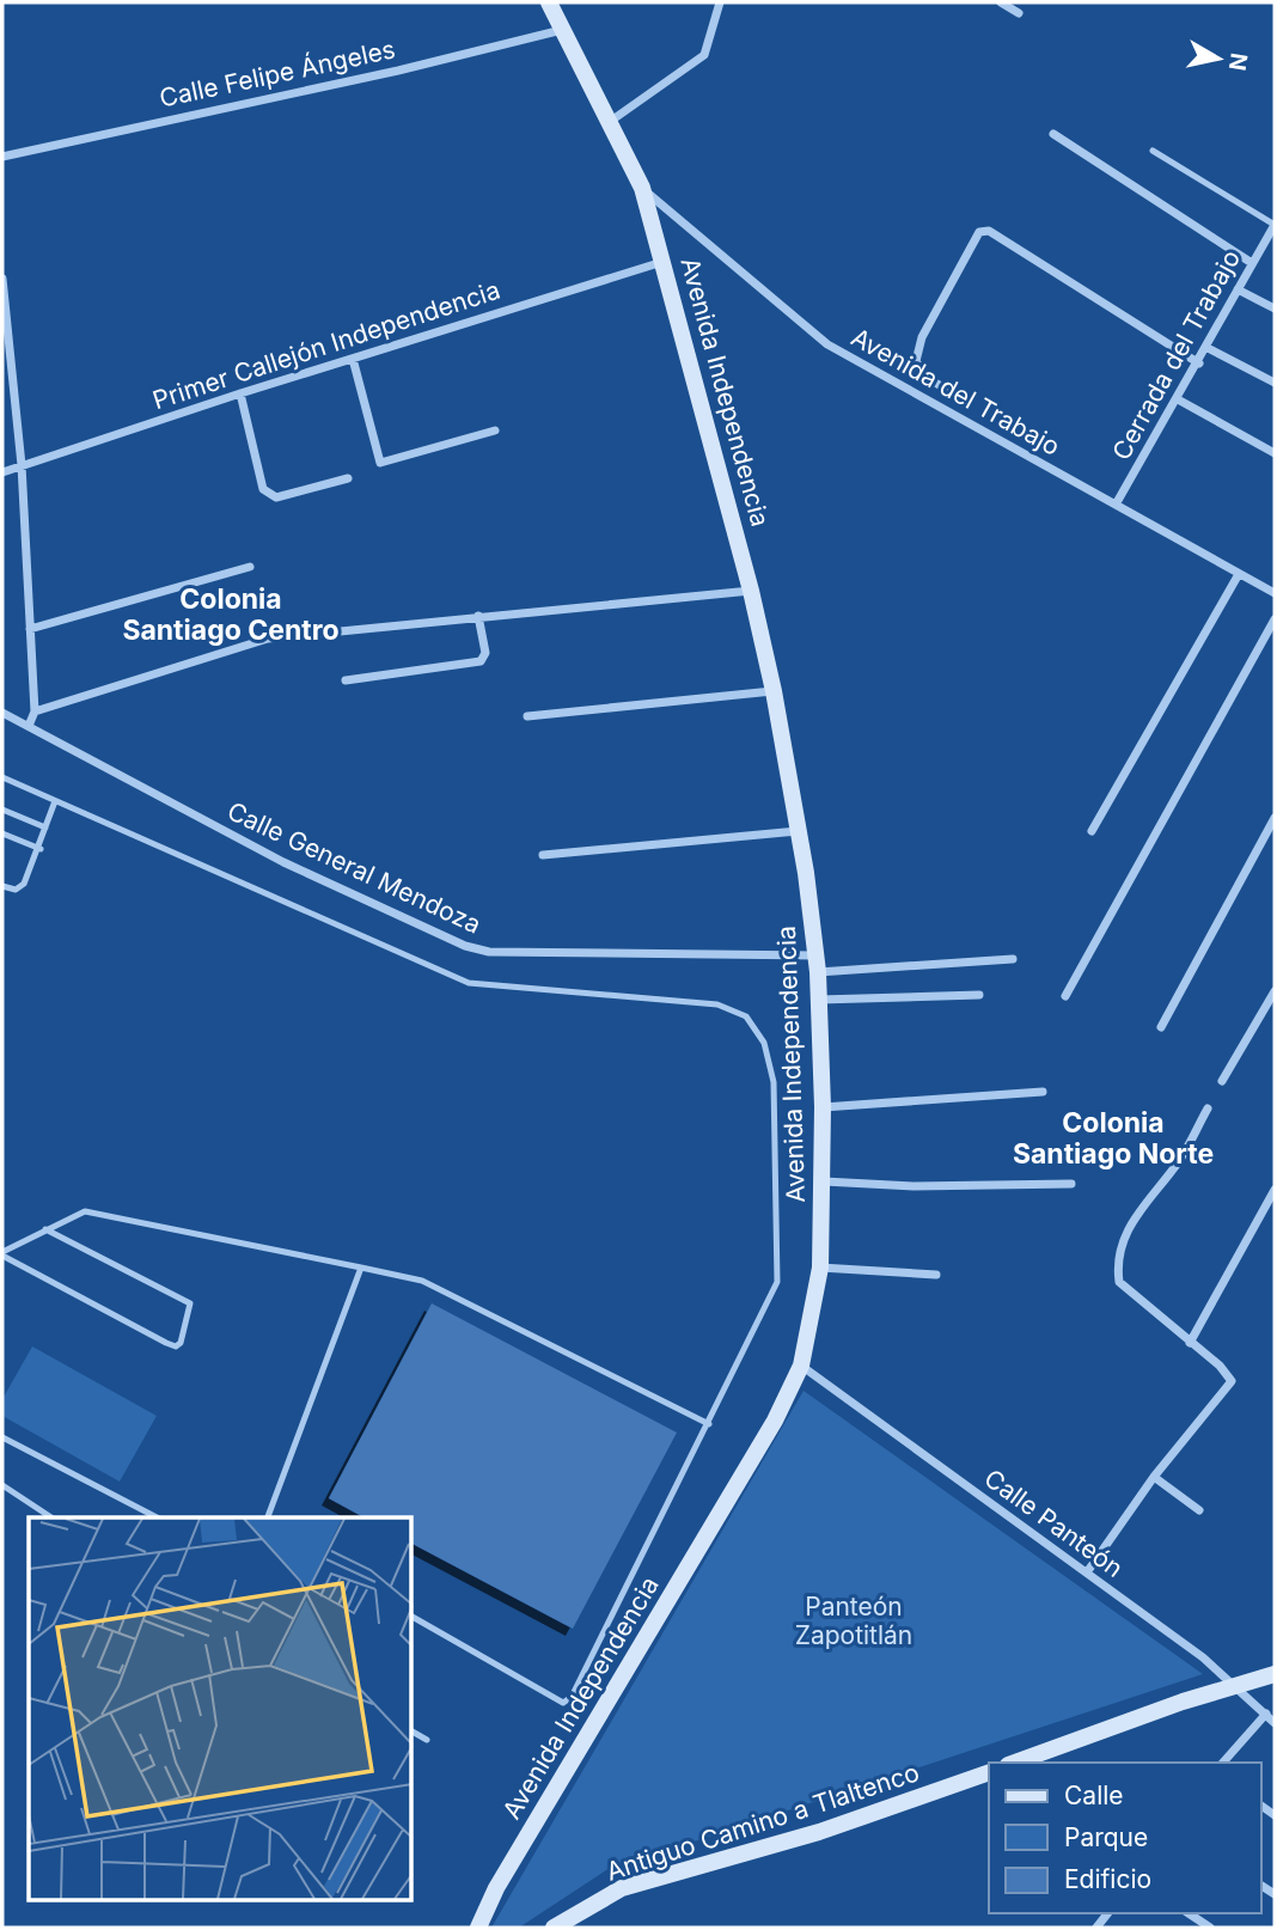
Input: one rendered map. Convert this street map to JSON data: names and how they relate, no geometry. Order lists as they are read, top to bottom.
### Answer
{
  "streets": {
    "street": [
      "Calle Felipe Ángeles",
      "Primer Callejón Independencia",
      "Cerrada del Trabajo",
      "Avenida Independencia",
      "Avenida del Trabajo",
      "Calle General Mendoza",
      "Calle Panteón",
      "Antiguo Camino a Tlaltenco"
    ]
  },
  "crossings": [
    ["Calle Felipe Ángeles", "Avenida Independencia"],
    ["Primer Callejón Independencia", "Avenida Independencia"],
    ["Cerrada del Trabajo", "Avenida del Trabajo"],
    ["Avenida Independencia", "Avenida del Trabajo"],
    ["Avenida Independencia", "Calle General Mendoza"],
    ["Avenida Independencia", "Calle Panteón"]
  ],
  "districts": ["Colonia Santiago Centro", "Colonia Santiago Norte"],
  "parks": ["Panteón Zapotitlán"],
  "legend": ["Calle", "Parque", "Edificio"],
  "north": "right"
}
